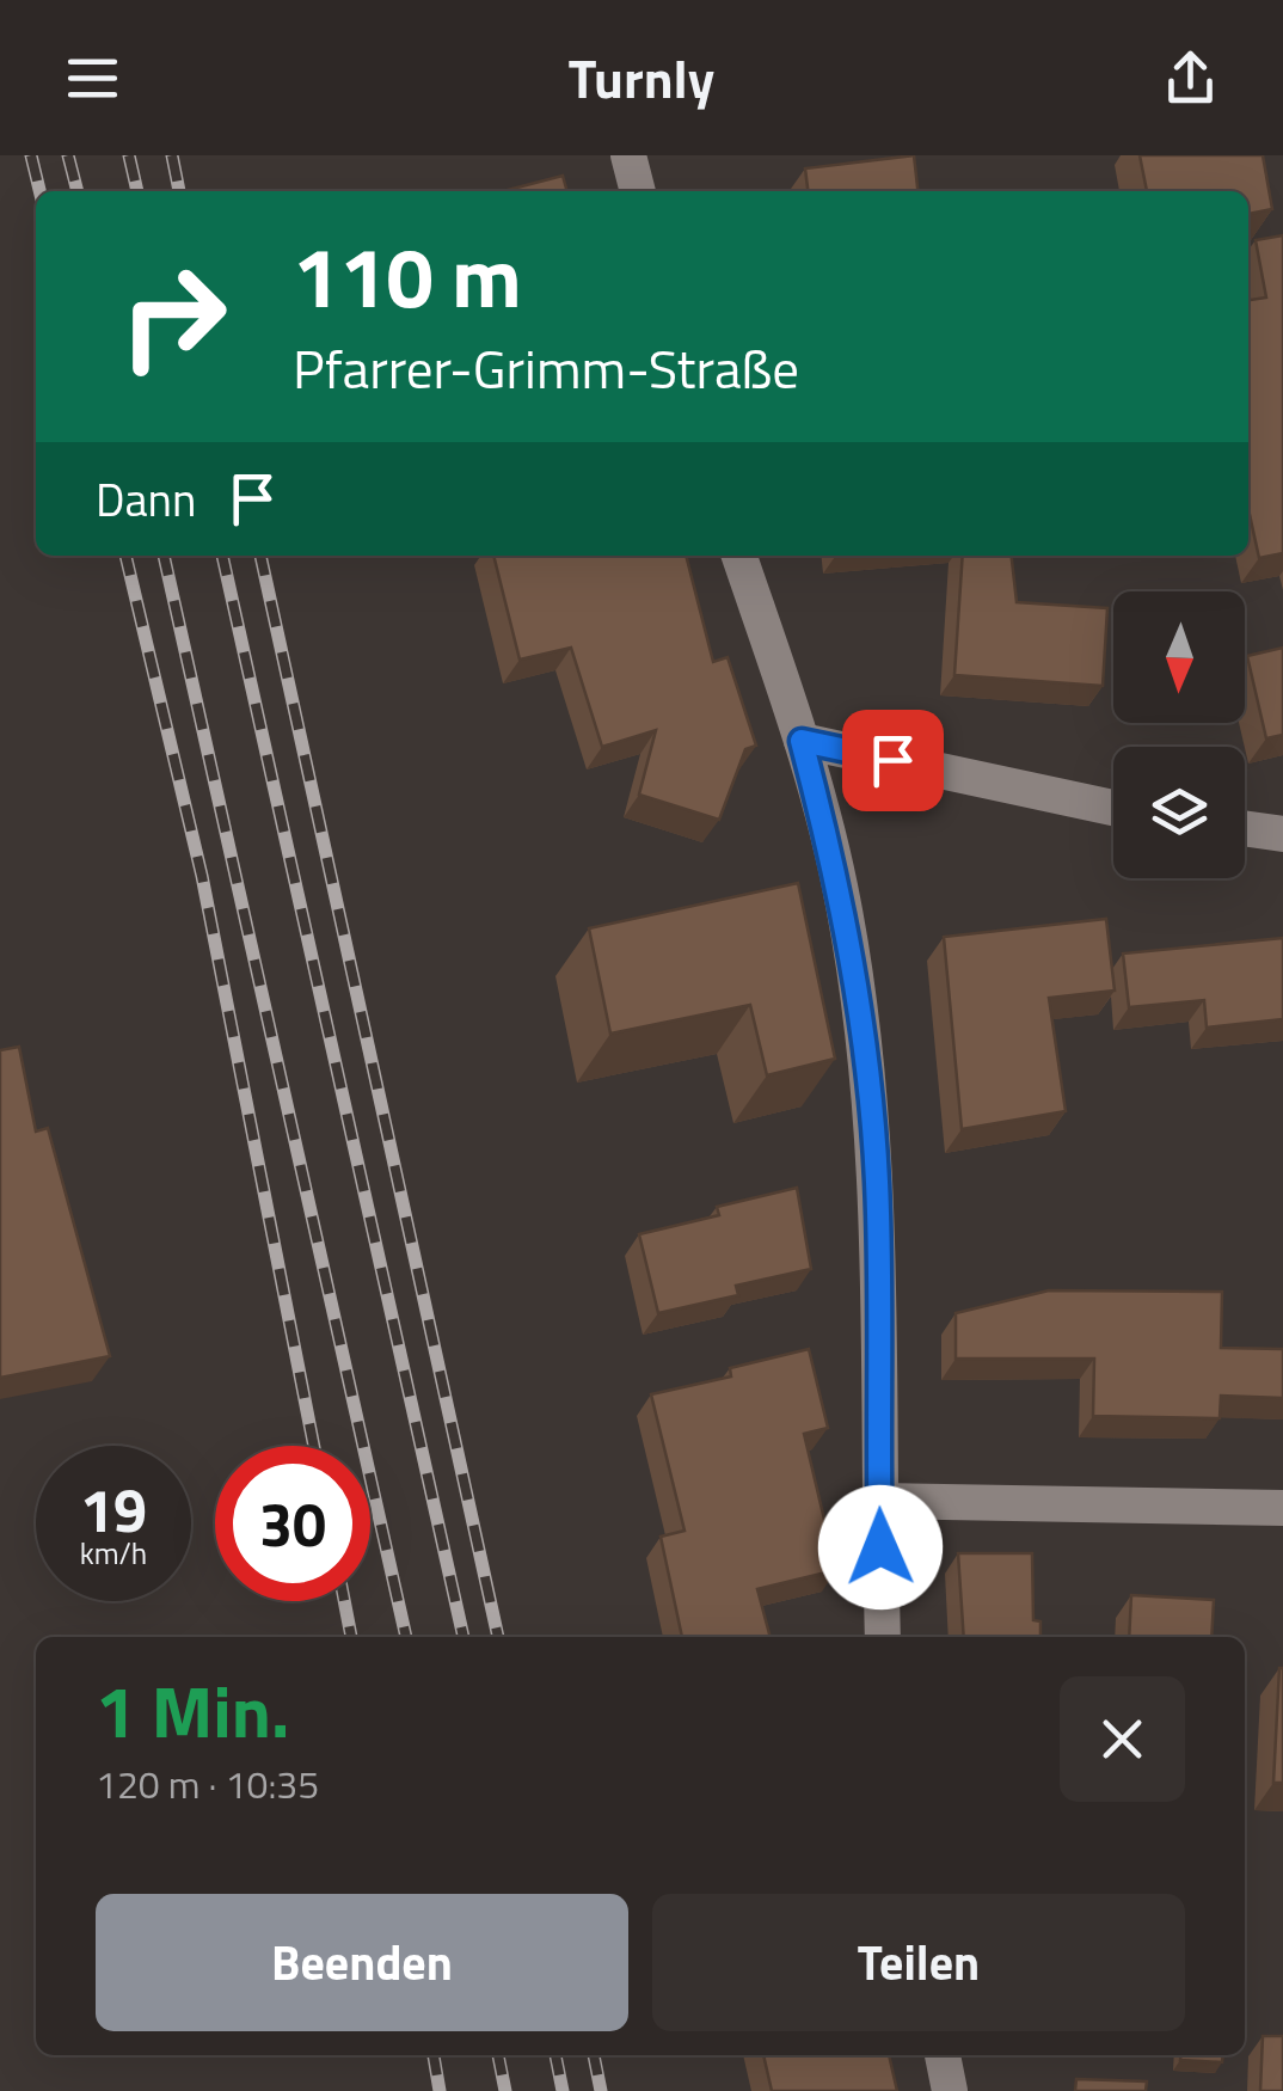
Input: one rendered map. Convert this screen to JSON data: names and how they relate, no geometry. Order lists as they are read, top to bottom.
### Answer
{
  "north": "bottom",
  "page": {
    "header": "Turnly",
    "turn": ["110 m", "Pfarrer-Grimm-Straße"],
    "then": "Dann",
    "speed": "19 km/h",
    "limit": "30",
    "heading": ["1 Min.", "120 m · 10:35"],
    "buttons": ["Beenden", "Teilen"]
  }
}
